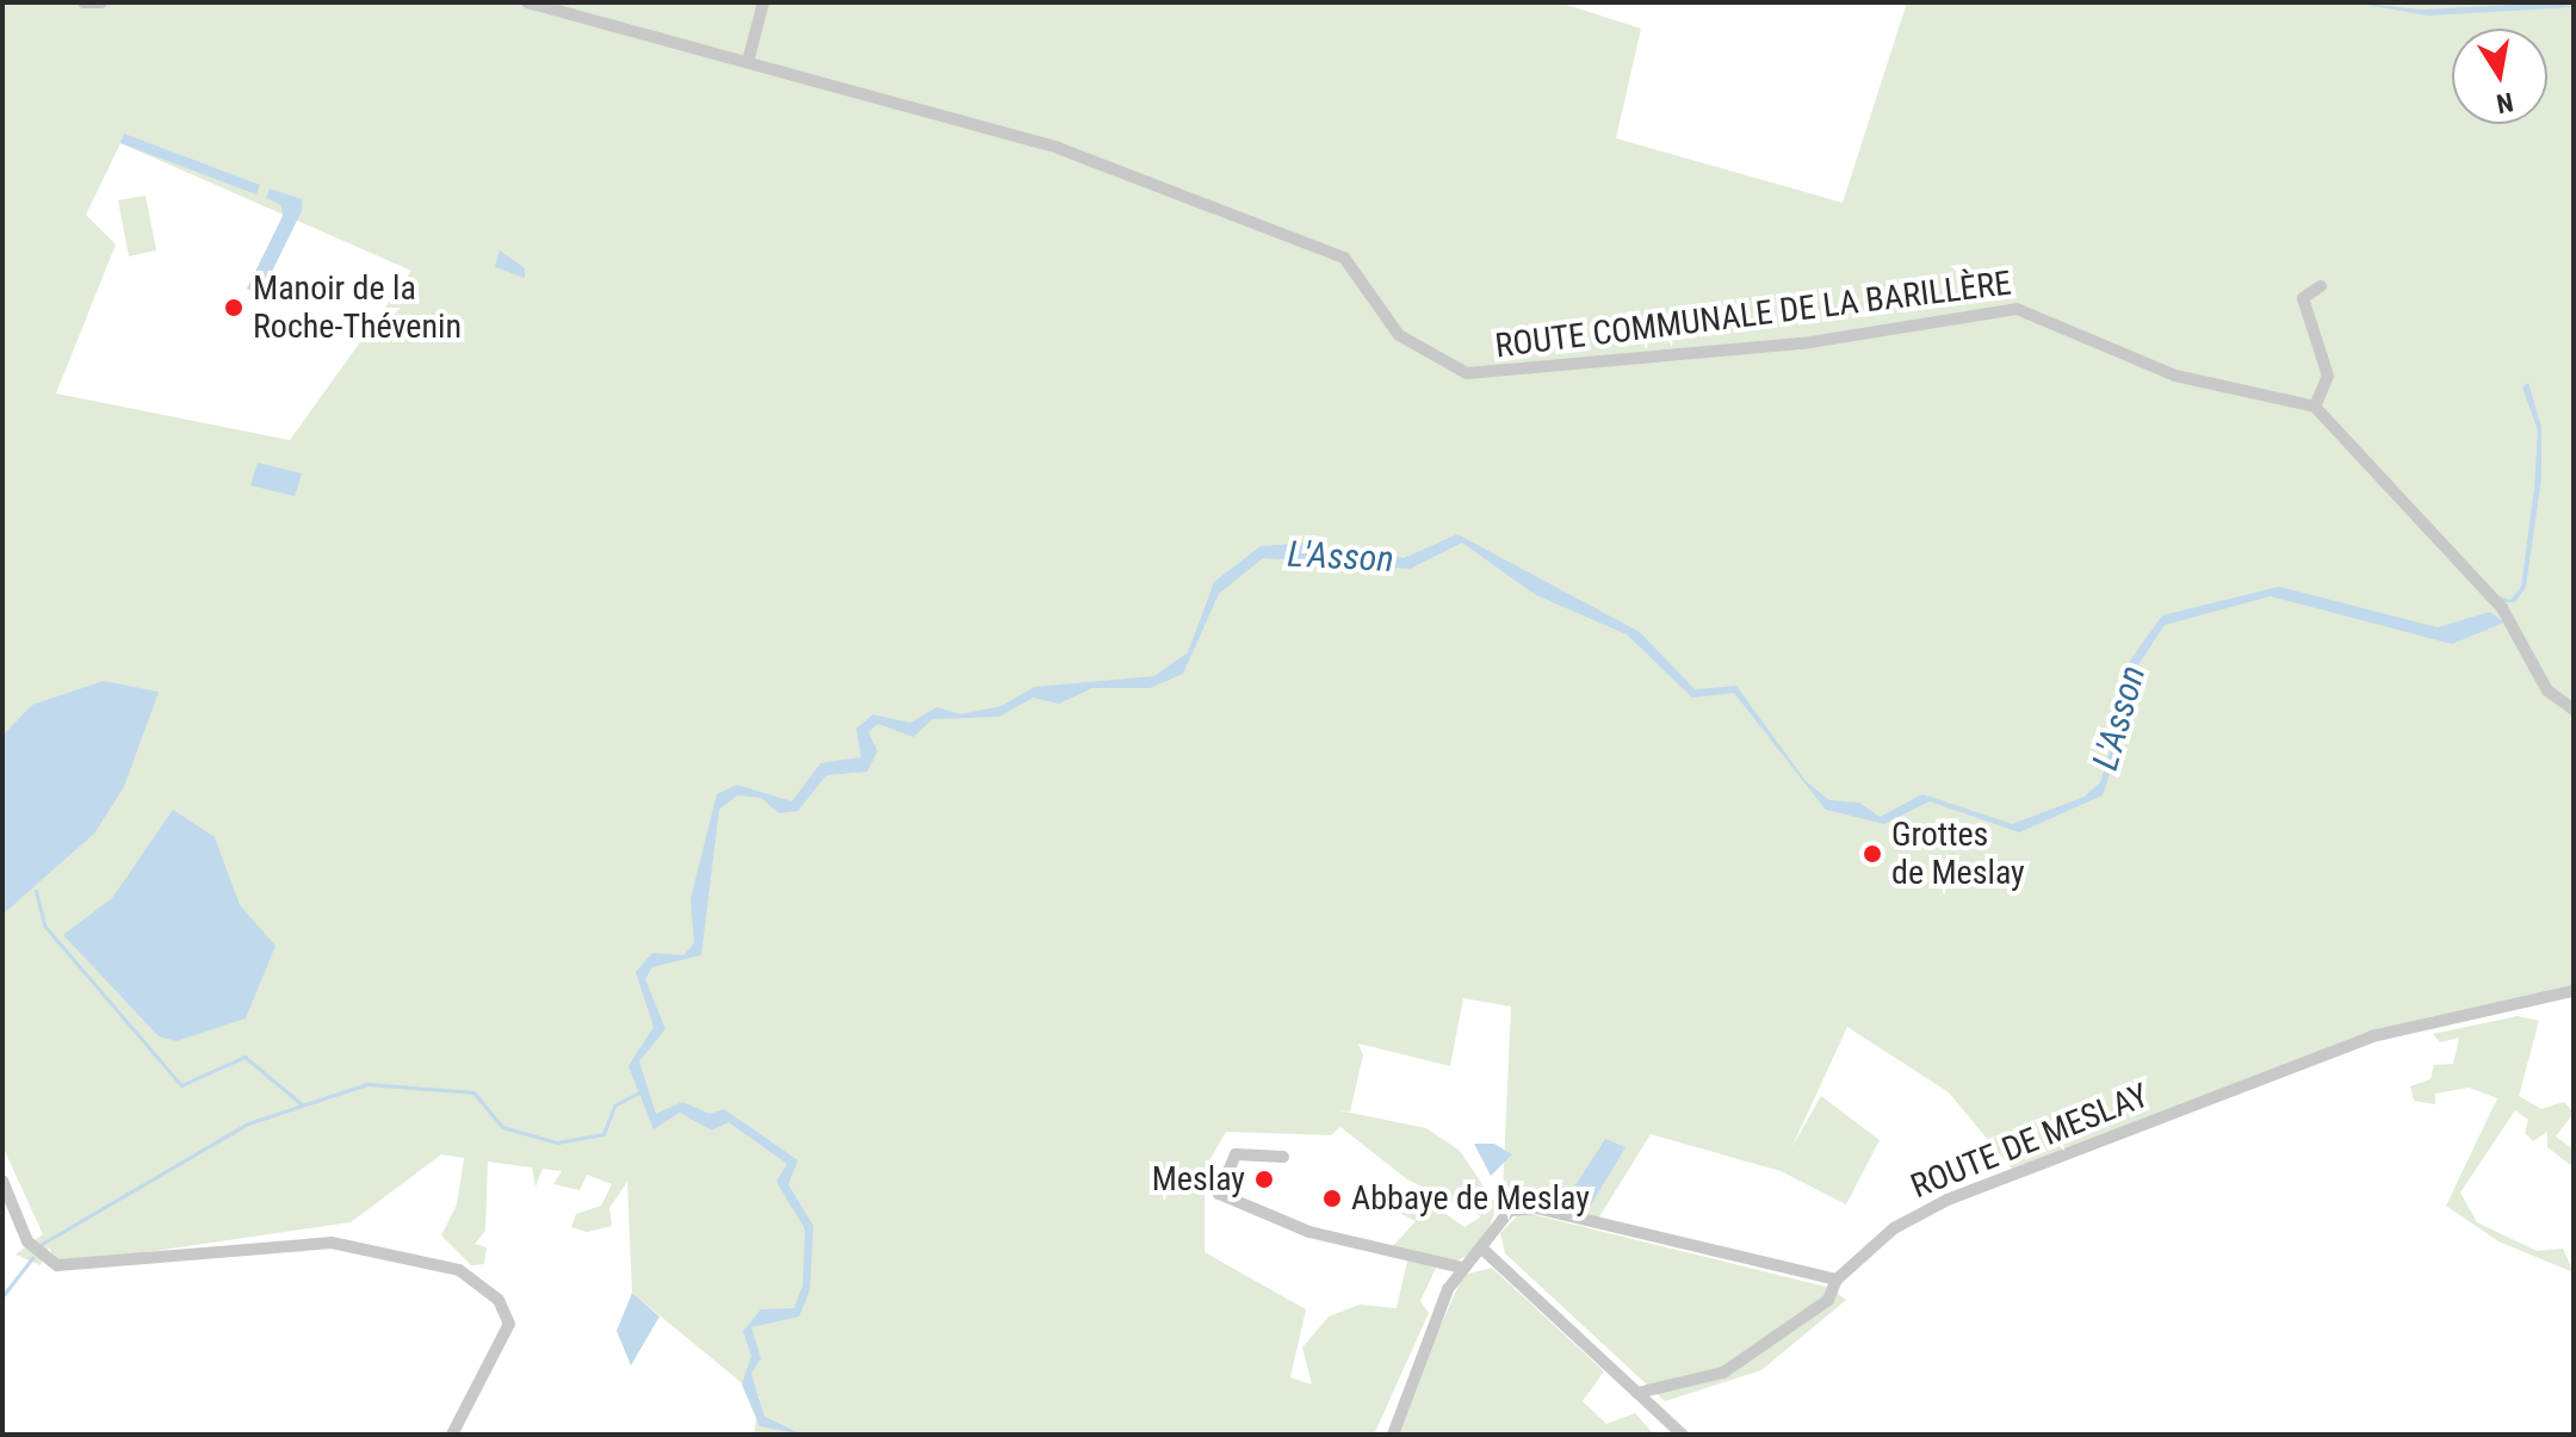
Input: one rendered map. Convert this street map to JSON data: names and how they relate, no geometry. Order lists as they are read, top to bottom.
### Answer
{
  "streets": {
    "street": ["ROUTE COMMUNALE DE LA BARILLÈRE", "ROUTE DE MESLAY"]
  },
  "water": ["L'Asson"],
  "places": [
    "Manoir de la Roche-Thévenin",
    "Grottes de Meslay",
    "Meslay",
    "Abbaye de Meslay"
  ],
  "north": "bottom"
}
